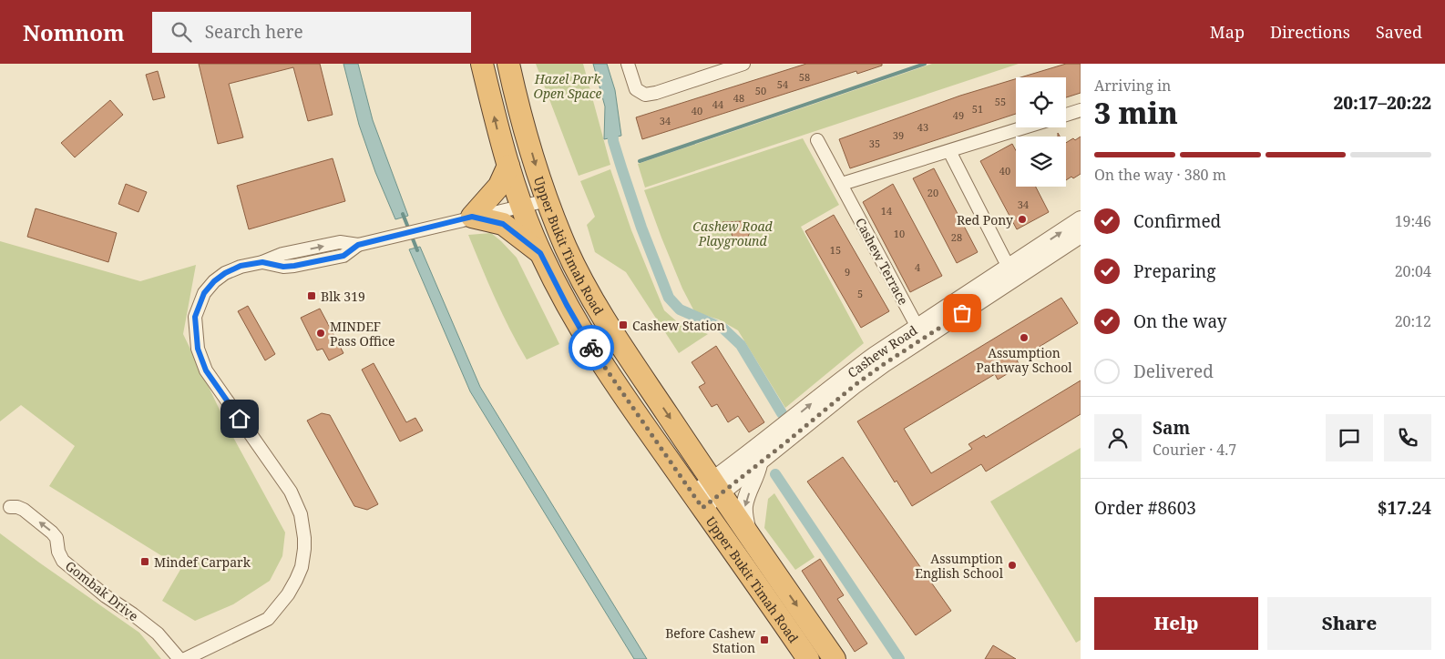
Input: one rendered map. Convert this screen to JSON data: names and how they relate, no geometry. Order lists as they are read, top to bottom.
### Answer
{
  "streets": {
    "highway": ["Upper Bukit Timah Road"],
    "street": ["Cashew Terrace", "Cashew Road", "Gombak Drive"]
  },
  "crossings": [
    ["Upper Bukit Timah Road", "Cashew Road"],
    ["Cashew Terrace", "Cashew Road"]
  ],
  "one_way": ["Gombak Drive"],
  "parks": ["Hazel Park Open Space", "Cashew Road Playground"],
  "places": {
    "other": [
      "Red Pony",
      "MINDEF Pass Office",
      "Assumption Pathway School",
      "Assumption English School"
    ],
    "transit": [
      "Blk 319",
      "Cashew Station",
      "Mindef Carpark",
      "Before Cashew Station"
    ]
  },
  "house_numbers": [
    "58",
    "54",
    "50",
    "48",
    "55",
    "44",
    "51",
    "40",
    "49",
    "34",
    "43",
    "39",
    "35",
    "40",
    "20",
    "34",
    "14",
    "10",
    "28",
    "15",
    "4",
    "9",
    "5"
  ],
  "page": {
    "header": "Nomnom",
    "search": "Search here",
    "nav": ["Map", "Directions", "Saved"],
    "heading": ["3 min", "Arriving in", "20:17–20:22"],
    "panel": [
      "Sam",
      "Courier · 4.7",
      "Order #8603",
      "$17.24"
    ],
    "bar": "On the way · 380 m",
    "list": [
      ["Confirmed", "19:46"],
      ["Preparing", "20:04"],
      ["On the way", "20:12"],
      "Delivered"
    ],
    "buttons": ["Help", "Share"]
  }
}
